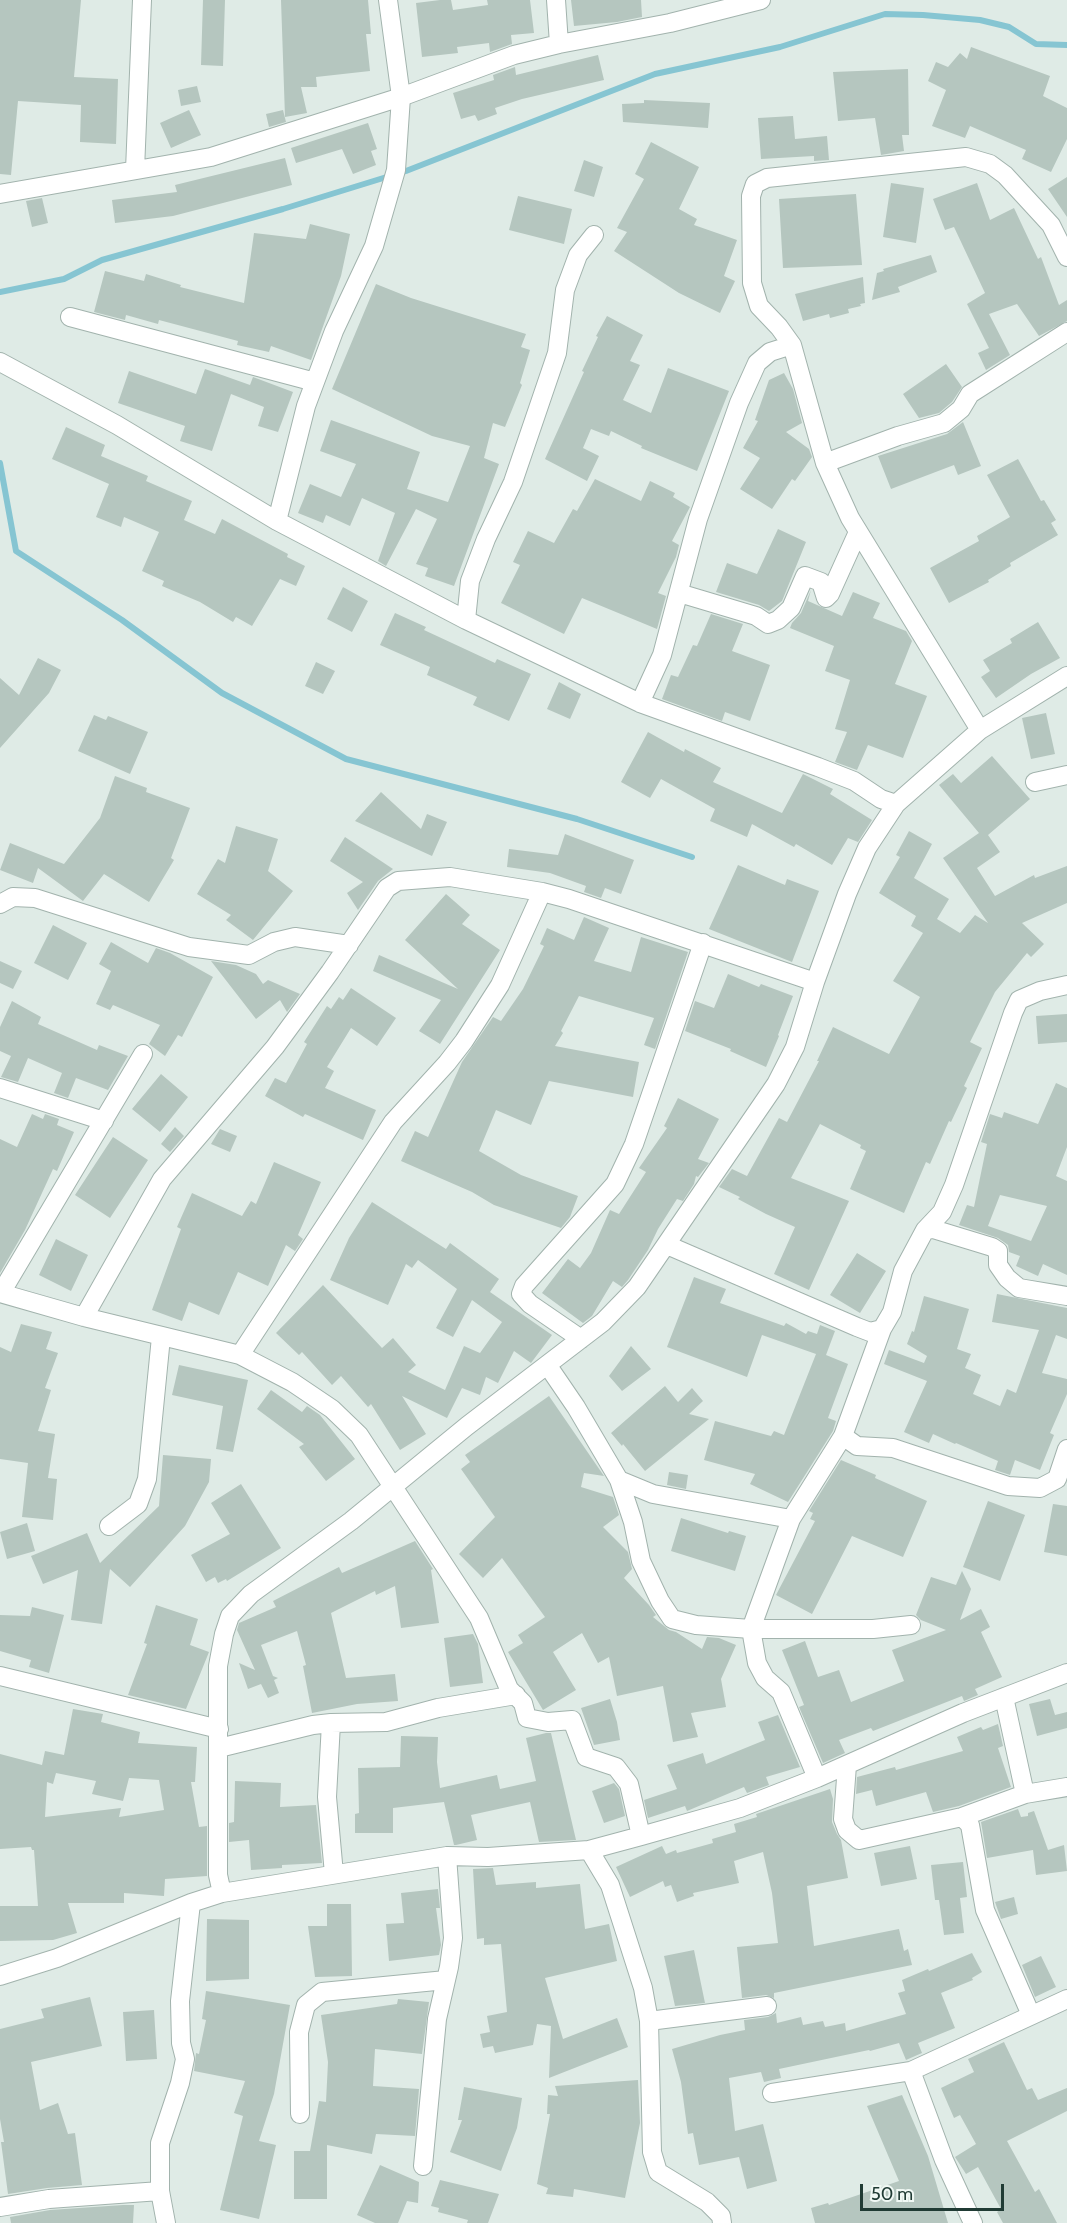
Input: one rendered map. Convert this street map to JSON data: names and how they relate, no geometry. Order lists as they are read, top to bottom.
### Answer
{
  "scale_bar": "50 m"
}
